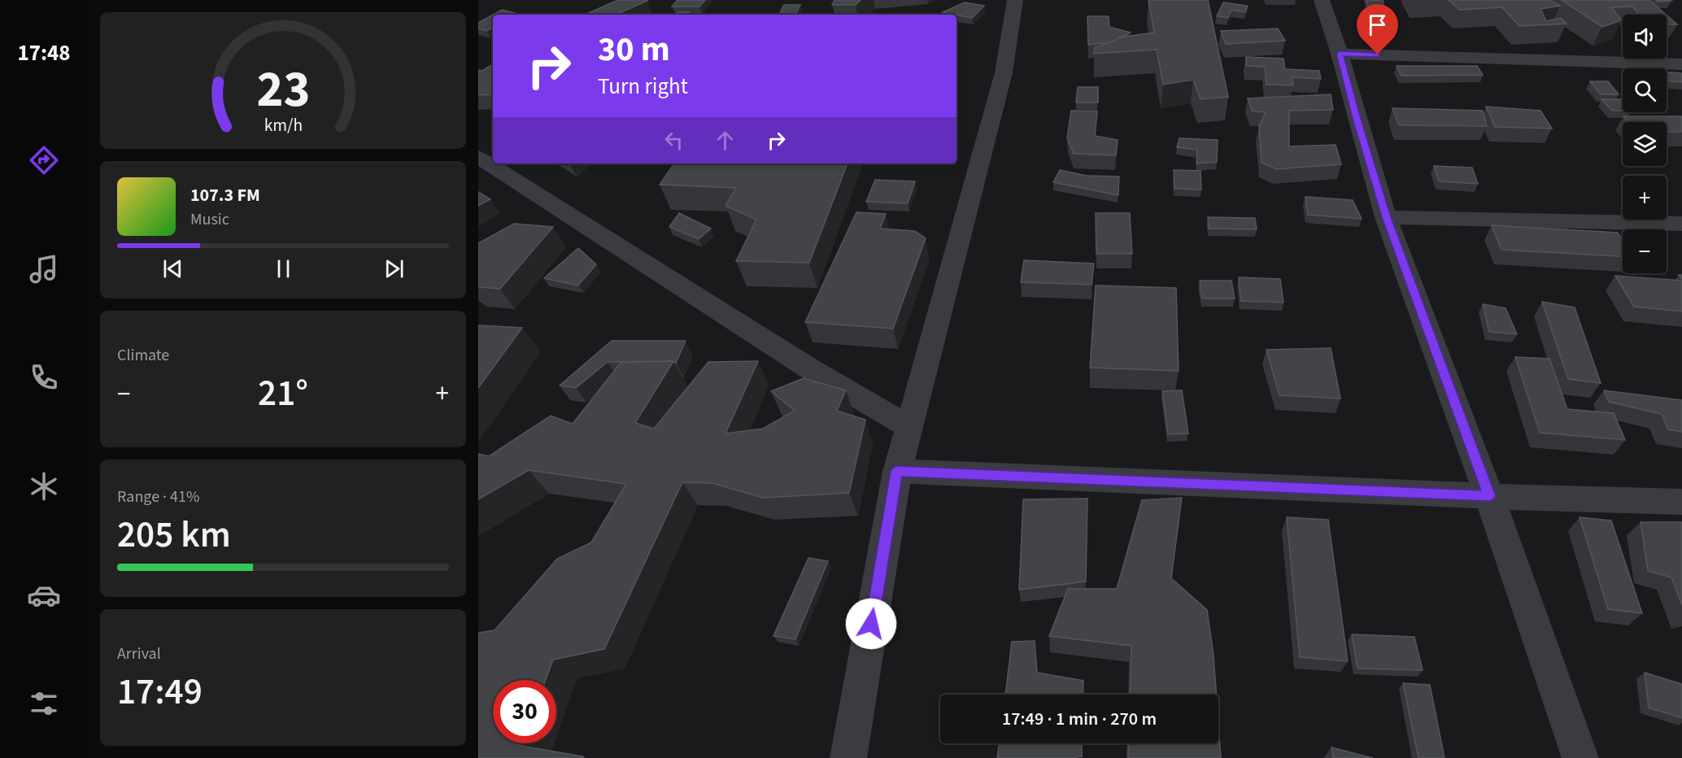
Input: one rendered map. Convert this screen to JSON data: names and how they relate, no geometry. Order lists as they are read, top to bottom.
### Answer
{
  "page": {
    "tabs": "17:48",
    "map_buttons": ["+", "−"],
    "turn": ["30 m", "Turn right"],
    "song": ["107.3 FM", "Music"],
    "tile": [
      "Climate",
      ["Range · 41%", "205 km"],
      ["Arrival", "17:49"]
    ],
    "heat": ["−", "21°", "+"],
    "limit": "30",
    "trip": "17:49 · 1 min · 270 m",
    "gauge": ["23", "km/h"]
  }
}
